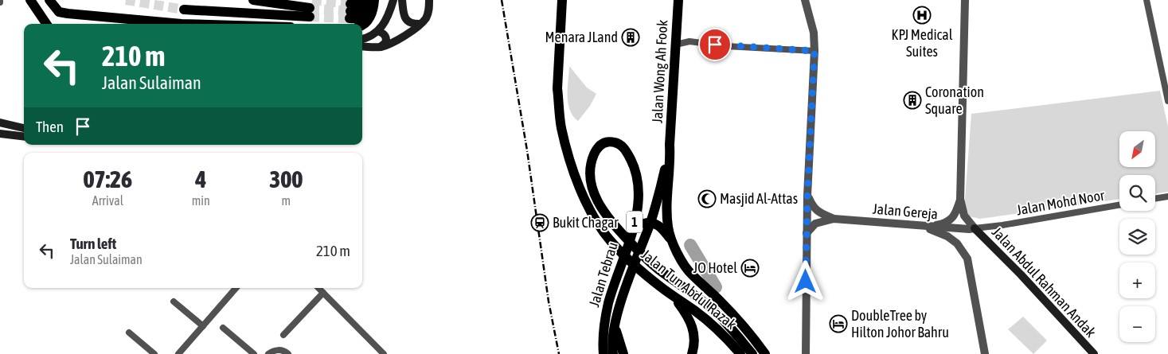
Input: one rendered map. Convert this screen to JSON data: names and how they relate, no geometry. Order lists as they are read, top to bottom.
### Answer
{
  "streets": {
    "main road": [
      "Jalan Wong Ah Fook",
      "1",
      "Jalan Tebrau",
      "Jalan Abdul Rahman Andak",
      "Jalan Tun Abdul Razak"
    ],
    "street": ["Jalan Mohd Noor", "Jalan Gereja"]
  },
  "crossings": [
    ["Jalan Wong Ah Fook", "Jalan Tebrau"],
    ["Jalan Mohd Noor", "Jalan Gereja"],
    ["Jalan Mohd Noor", "Jalan Abdul Rahman Andak"],
    ["Jalan Gereja", "Jalan Abdul Rahman Andak"],
    ["Jalan Tebrau", "Jalan Tun Abdul Razak"]
  ],
  "places": {
    "hospital": ["KPJ Medical Suites"],
    "building": ["Menara JLand", "Coronation Square"],
    "mosque": ["Masjid Al-Attas"],
    "station": ["Bukit Chagar"],
    "hotel": ["JO Hotel", "DoubleTree by Hilton Johor Bahru"]
  },
  "north": "bottom left",
  "page": {
    "turn": ["210 m", "Jalan Sulaiman"],
    "then": "Then",
    "map_buttons": ["+", "−"],
    "eta": [
      "07:26",
      "Arrival",
      "4",
      "min",
      "300",
      "m"
    ],
    "list": [
      {
        "name": "Turn left",
        "note": "Jalan Sulaiman",
        "value": "210 m"
      }
    ]
  }
}
